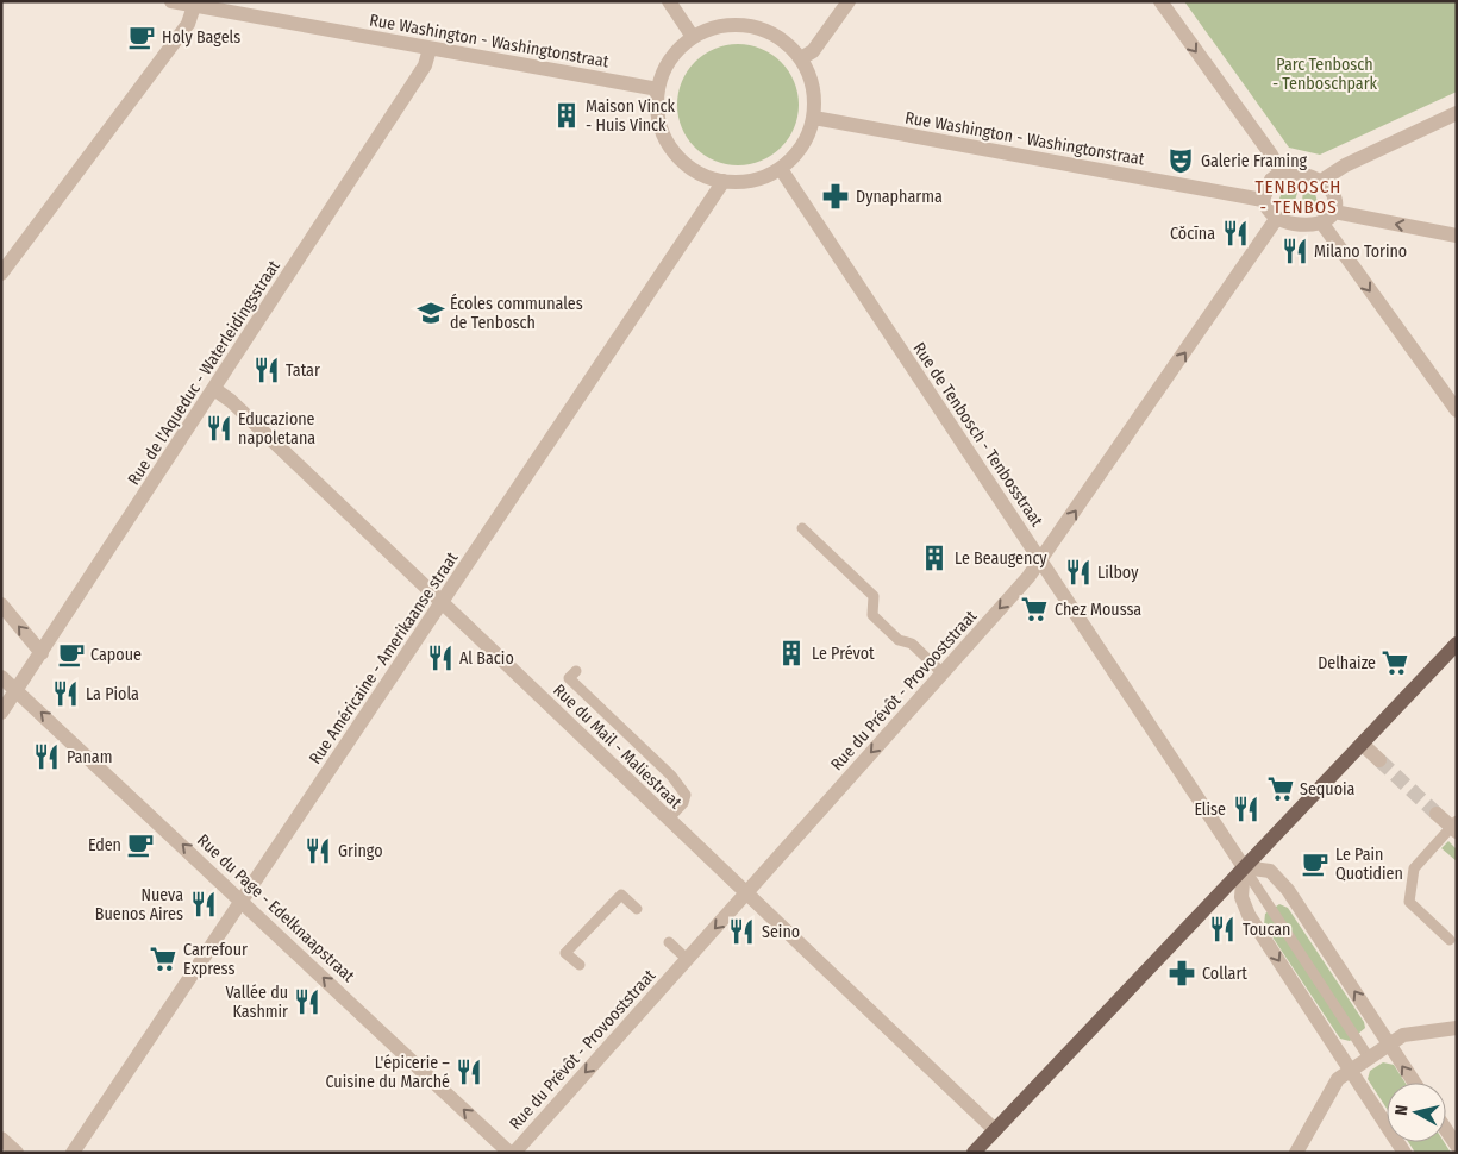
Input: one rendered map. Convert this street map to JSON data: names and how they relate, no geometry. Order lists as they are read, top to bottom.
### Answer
{
  "streets": {
    "street": [
      "Rue Washington - Washingtonstraat",
      "Rue de l'Aqueduc - Waterleidingsstraat",
      "Rue de Tenbosch - Tenbosstraat",
      "Rue Américaine - Amerikaanse straat",
      "Rue du Prévôt - Provooststraat",
      "Rue du Mail - Maliestraat",
      "Rue du Page - Edelknaapstraat"
    ]
  },
  "crossings": [
    ["Rue Washington - Washingtonstraat", "Rue de l'Aqueduc - Waterleidingsstraat"],
    ["Rue Washington - Washingtonstraat", "Rue de Tenbosch - Tenbosstraat"],
    ["Rue Washington - Washingtonstraat", "Rue Américaine - Amerikaanse straat"],
    ["Rue Washington - Washingtonstraat", "Rue du Prévôt - Provooststraat"],
    ["Rue de l'Aqueduc - Waterleidingsstraat", "Rue du Mail - Maliestraat"],
    ["Rue de l'Aqueduc - Waterleidingsstraat", "Rue du Page - Edelknaapstraat"],
    ["Rue de Tenbosch - Tenbosstraat", "Rue Américaine - Amerikaanse straat"],
    ["Rue de Tenbosch - Tenbosstraat", "Rue du Prévôt - Provooststraat"],
    ["Rue Américaine - Amerikaanse straat", "Rue du Mail - Maliestraat"],
    ["Rue Américaine - Amerikaanse straat", "Rue du Page - Edelknaapstraat"],
    ["Rue du Prévôt - Provooststraat", "Rue du Mail - Maliestraat"]
  ],
  "one_way": ["Rue du Page - Edelknaapstraat"],
  "districts": ["TENBOSCH - TENBOS"],
  "parks": ["Parc Tenbosch - Tenboschpark"],
  "places": {
    "cafe": [
      "Holy Bagels",
      "Capoue",
      "Eden",
      "Le Pain Quotidien"
    ],
    "building": ["Maison Vinck - Huis Vinck", "Le Beaugency", "Le Prévot"],
    "theatre": ["Galerie Framing"],
    "pharmacy": ["Dynapharma", "Collart"],
    "restaurant": [
      "Cŏcīna",
      "Milano Torino",
      "Tatar",
      "Educazione napoletana",
      "Lilboy",
      "Al Bacio",
      "La Piola",
      "Panam",
      "Elise",
      "Gringo",
      "Nueva Buenos Aires",
      "Toucan",
      "Seino",
      "Vallée du Kashmir",
      "L'épicerie – Cuisine du Marché"
    ],
    "school or university": ["Écoles communales de Tenbosch"],
    "supermarket": [
      "Chez Moussa",
      "Delhaize",
      "Sequoia",
      "Carrefour Express"
    ]
  },
  "north": "left"
}
